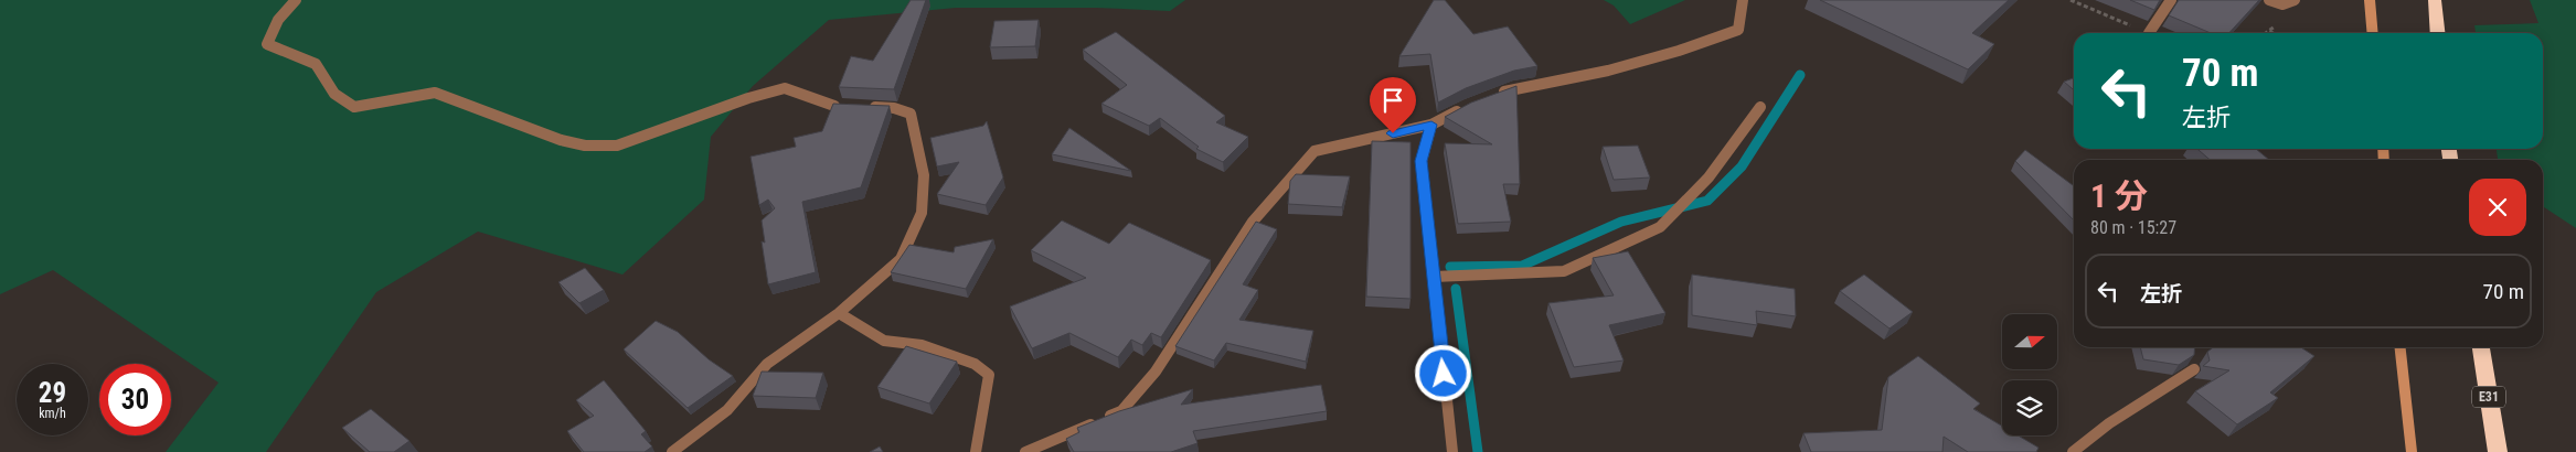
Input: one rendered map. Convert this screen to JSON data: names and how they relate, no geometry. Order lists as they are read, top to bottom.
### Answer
{
  "streets": {
    "highway": ["E31"]
  },
  "north": "right",
  "page": {
    "turn": ["70 m", "左折"],
    "heading": ["1 分", "80 m · 15:27"],
    "list": [
      {
        "name": "左折",
        "value": "70 m"
      }
    ],
    "speed": "29 km/h",
    "limit": "30"
  }
}
